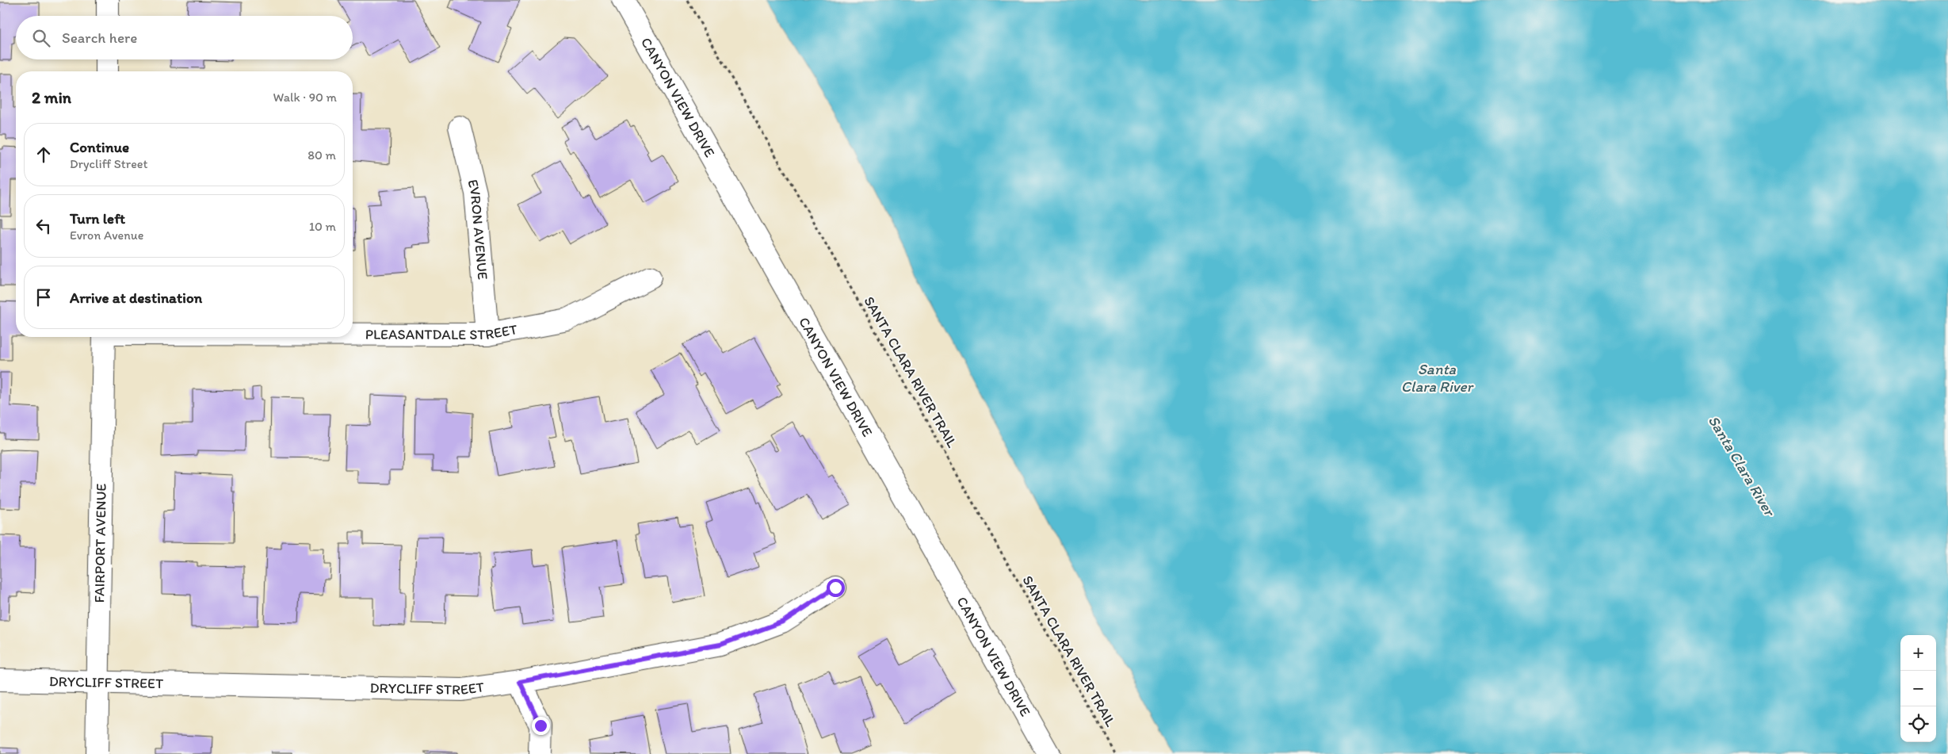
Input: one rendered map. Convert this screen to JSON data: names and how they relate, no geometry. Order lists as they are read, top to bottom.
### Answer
{
  "streets": {
    "street": [
      "CANYON VIEW DRIVE",
      "EVRON AVENUE",
      "PLEASANTDALE STREET",
      "FAIRPORT AVENUE",
      "DRYCLIFF STREET"
    ],
    "path": ["SANTA CLARA RIVER TRAIL"]
  },
  "crossings": [
    ["EVRON AVENUE", "PLEASANTDALE STREET"],
    ["FAIRPORT AVENUE", "DRYCLIFF STREET"]
  ],
  "water": ["Santa Clara River"],
  "page": {
    "search": "Search here",
    "heading": ["2 min", "Walk · 90 m"],
    "list": [
      ["Continue", "Drycliff Street", "80 m"],
      ["Turn left", "Evron Avenue", "10 m"],
      "Arrive at destination"
    ],
    "map_buttons": ["+", "−"]
  }
}
